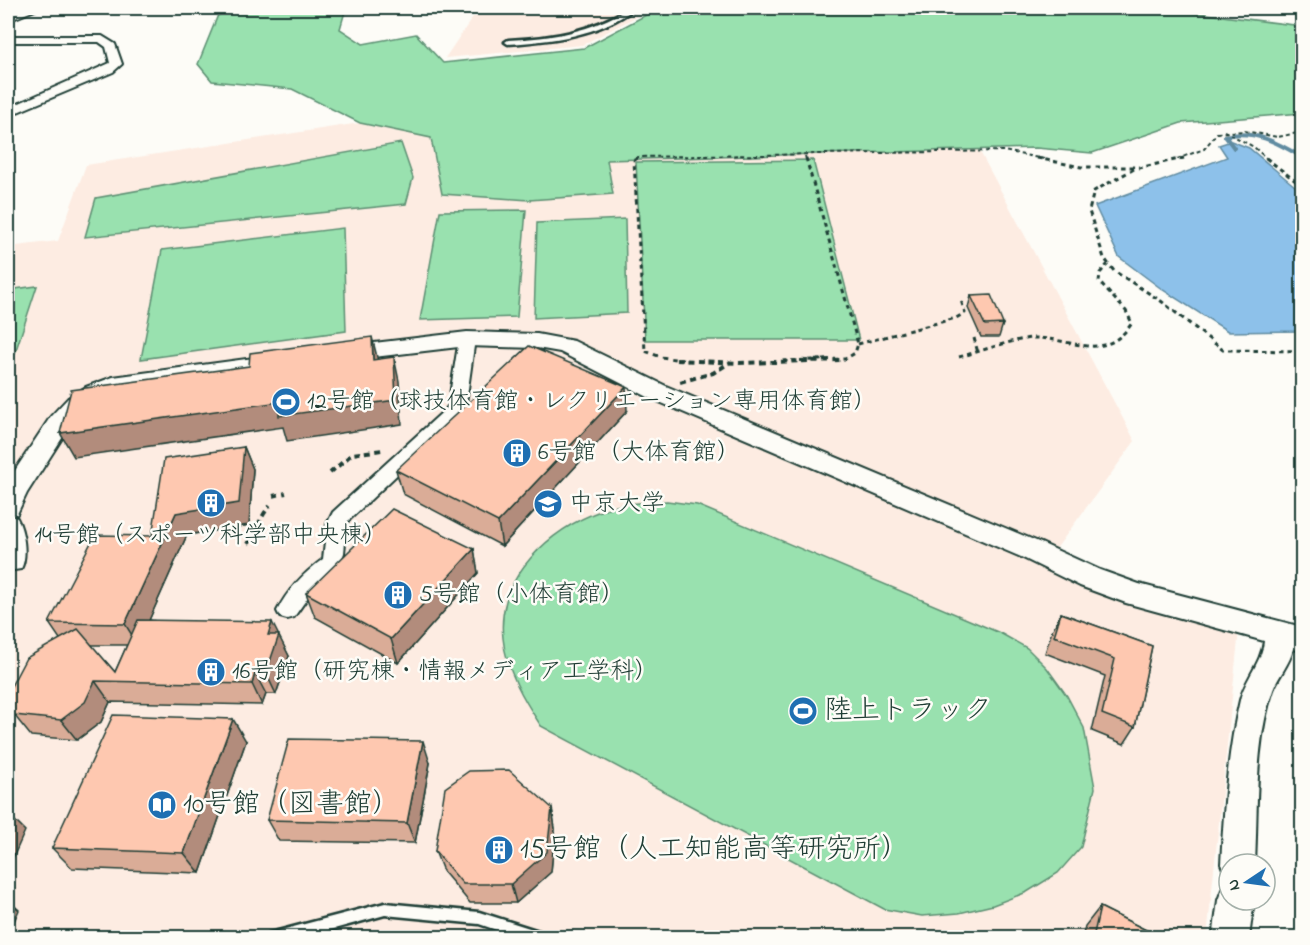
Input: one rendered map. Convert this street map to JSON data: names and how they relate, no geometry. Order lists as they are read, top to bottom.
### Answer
{
  "places": {
    "sports": ["12号館（球技体育館・レクリエーション専用体育館）", "陸上トラック"],
    "building": [
      "6号館（大体育館）",
      "14号館（スポーツ科学部中央棟）",
      "5号館（小体育館）",
      "16号館（研究棟・情報メディア工学科）",
      "15号館（人工知能高等研究所）"
    ],
    "school or university": ["中京大学"],
    "library": ["10号館（図書館）"]
  },
  "north": "left"
}
